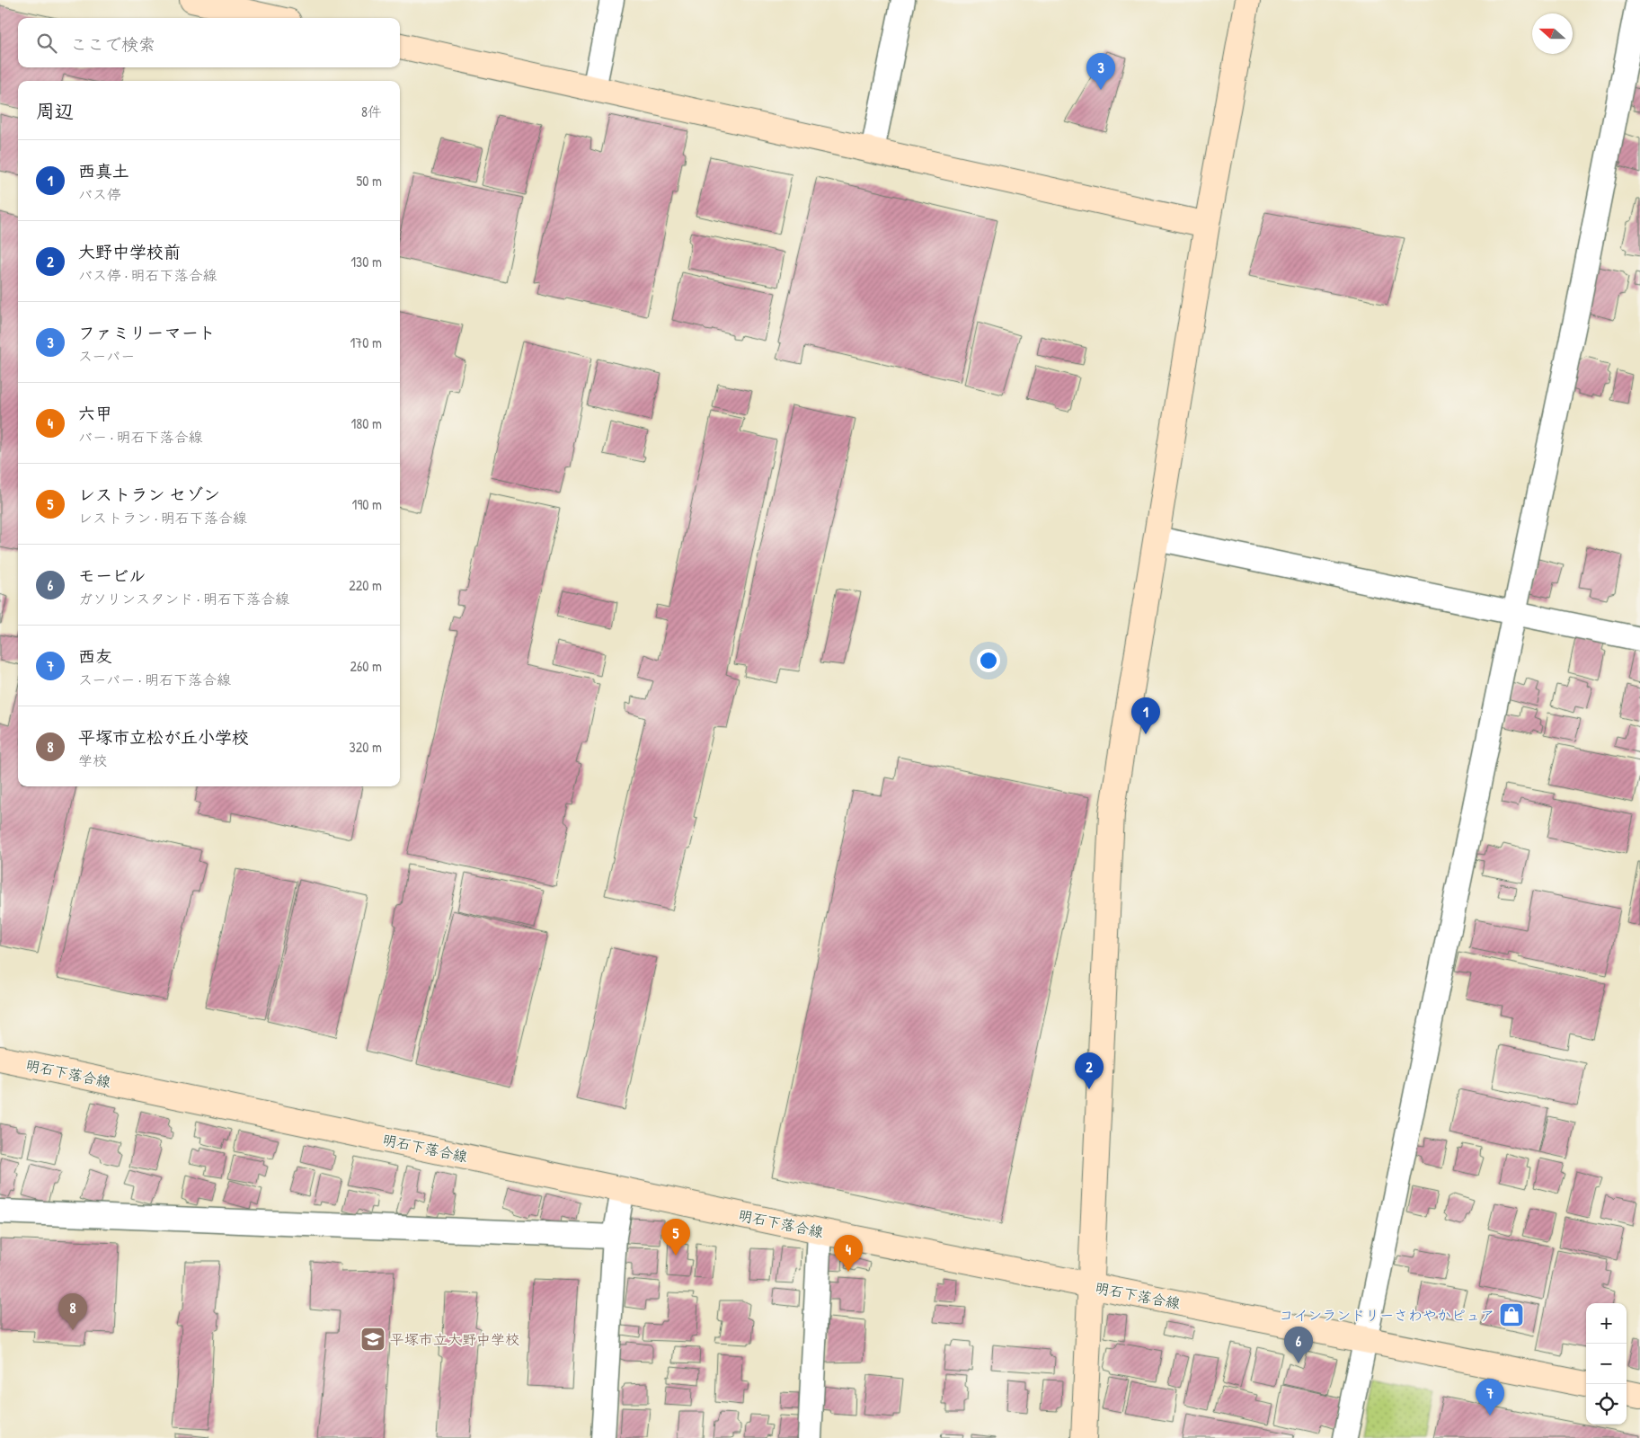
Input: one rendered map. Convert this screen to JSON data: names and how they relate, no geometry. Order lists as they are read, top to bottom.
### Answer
{
  "streets": {
    "street": ["明石下落合線"]
  },
  "places": {
    "shop": ["コインランドリーさわやかピュア"],
    "school or university": ["平塚市立大野中学校"]
  },
  "north": "left",
  "page": {
    "search": "ここで検索",
    "pins": [
      "3",
      "1",
      "2",
      "5",
      "4",
      "8",
      "6",
      "7"
    ],
    "heading": ["周辺", "8件"],
    "list": [
      {
        "mark": "1",
        "name": "西真土",
        "note": "バス停",
        "value": "50 m"
      },
      {
        "mark": "2",
        "name": "大野中学校前",
        "note": "バス停 · 明石下落合線",
        "value": "130 m"
      },
      {
        "mark": "3",
        "name": "ファミリーマート",
        "note": "スーパー",
        "value": "170 m"
      },
      {
        "mark": "4",
        "name": "六甲",
        "note": "バー · 明石下落合線",
        "value": "180 m"
      },
      {
        "mark": "5",
        "name": "レストラン セゾン",
        "note": "レストラン · 明石下落合線",
        "value": "190 m"
      },
      {
        "mark": "6",
        "name": "モービル",
        "note": "ガソリンスタンド · 明石下落合線",
        "value": "220 m"
      },
      {
        "mark": "7",
        "name": "西友",
        "note": "スーパー · 明石下落合線",
        "value": "260 m"
      },
      {
        "mark": "8",
        "name": "平塚市立松が丘小学校",
        "note": "学校",
        "value": "320 m"
      }
    ],
    "map_buttons": ["+", "−"]
  }
}
